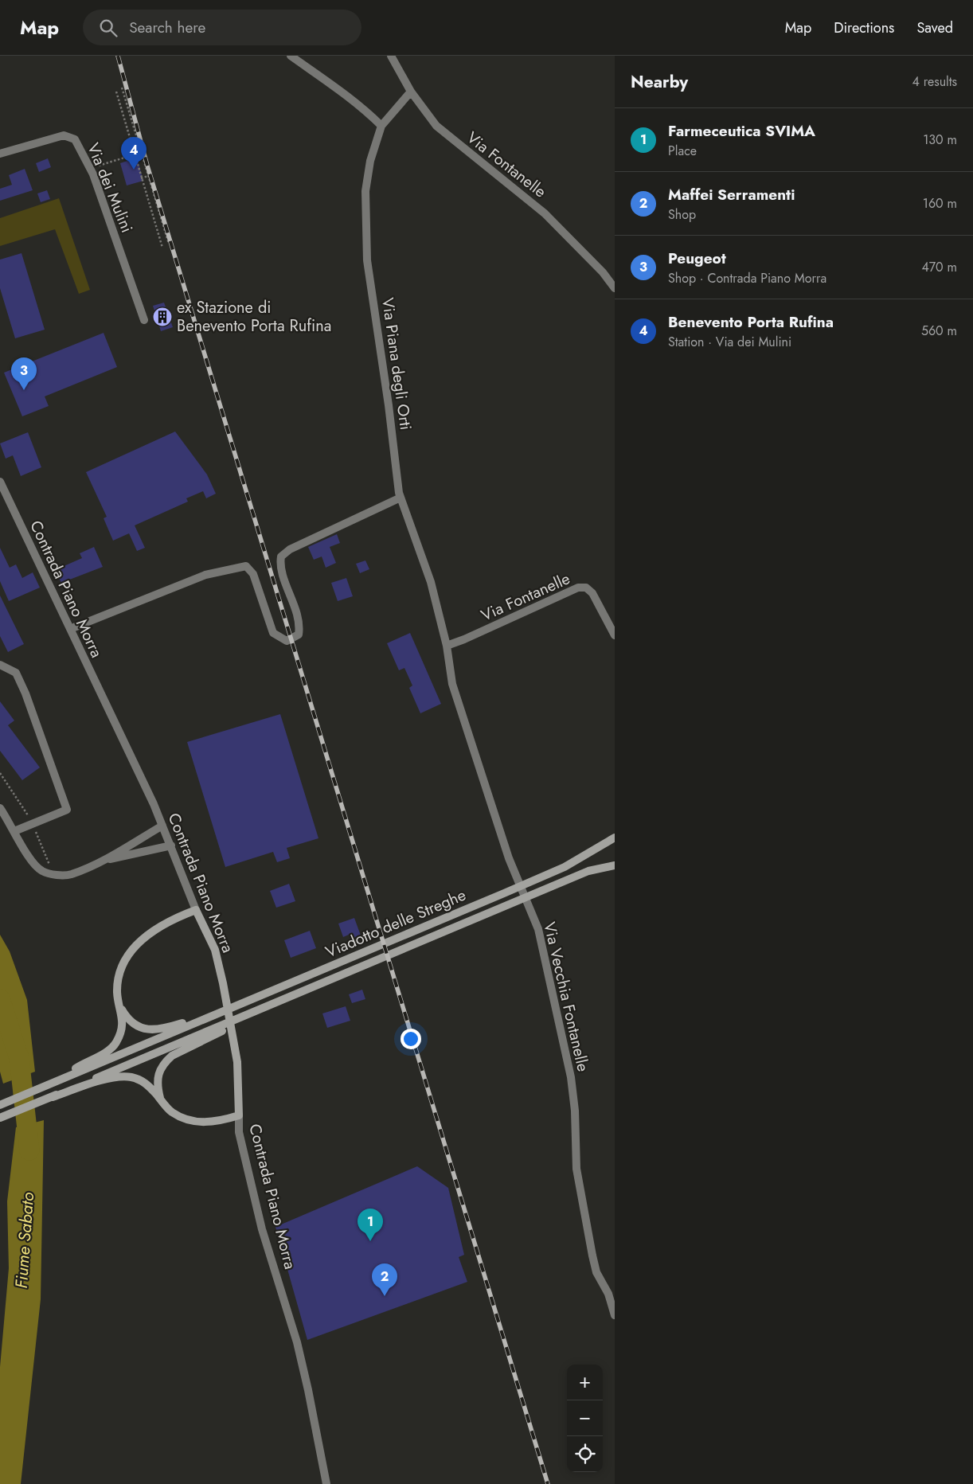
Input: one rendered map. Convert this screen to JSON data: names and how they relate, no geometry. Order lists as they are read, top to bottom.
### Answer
{
  "streets": {
    "main road": ["Contrada Piano Morra", "Viadotto delle Streghe"],
    "street": [
      "Via Fontanelle",
      "Via dei Mulini",
      "Via Piana degli Orti",
      "Via Vecchia Fontanelle"
    ]
  },
  "crossings": [
    ["Via Fontanelle", "Via Piana degli Orti"],
    ["Via Fontanelle", "Via Vecchia Fontanelle"],
    ["Via Piana degli Orti", "Via Vecchia Fontanelle"]
  ],
  "water": ["Fiume Sabato"],
  "places": {
    "building": ["ex Stazione di Benevento Porta Rufina"]
  },
  "page": {
    "header": "Map",
    "search": "Search here",
    "nav": ["Map", "Directions", "Saved"],
    "heading": ["Nearby", "4 results"],
    "list": [
      {
        "mark": "1",
        "name": "Farmeceutica SVIMA",
        "note": "Place",
        "value": "130 m"
      },
      {
        "mark": "2",
        "name": "Maffei Serramenti",
        "note": "Shop",
        "value": "160 m"
      },
      {
        "mark": "3",
        "name": "Peugeot",
        "note": "Shop · Contrada Piano Morra",
        "value": "470 m"
      },
      {
        "mark": "4",
        "name": "Benevento Porta Rufina",
        "note": "Station · Via dei Mulini",
        "value": "560 m"
      }
    ],
    "pins": [
      "4",
      "3",
      "1",
      "2"
    ],
    "map_buttons": ["+", "−"]
  }
}
